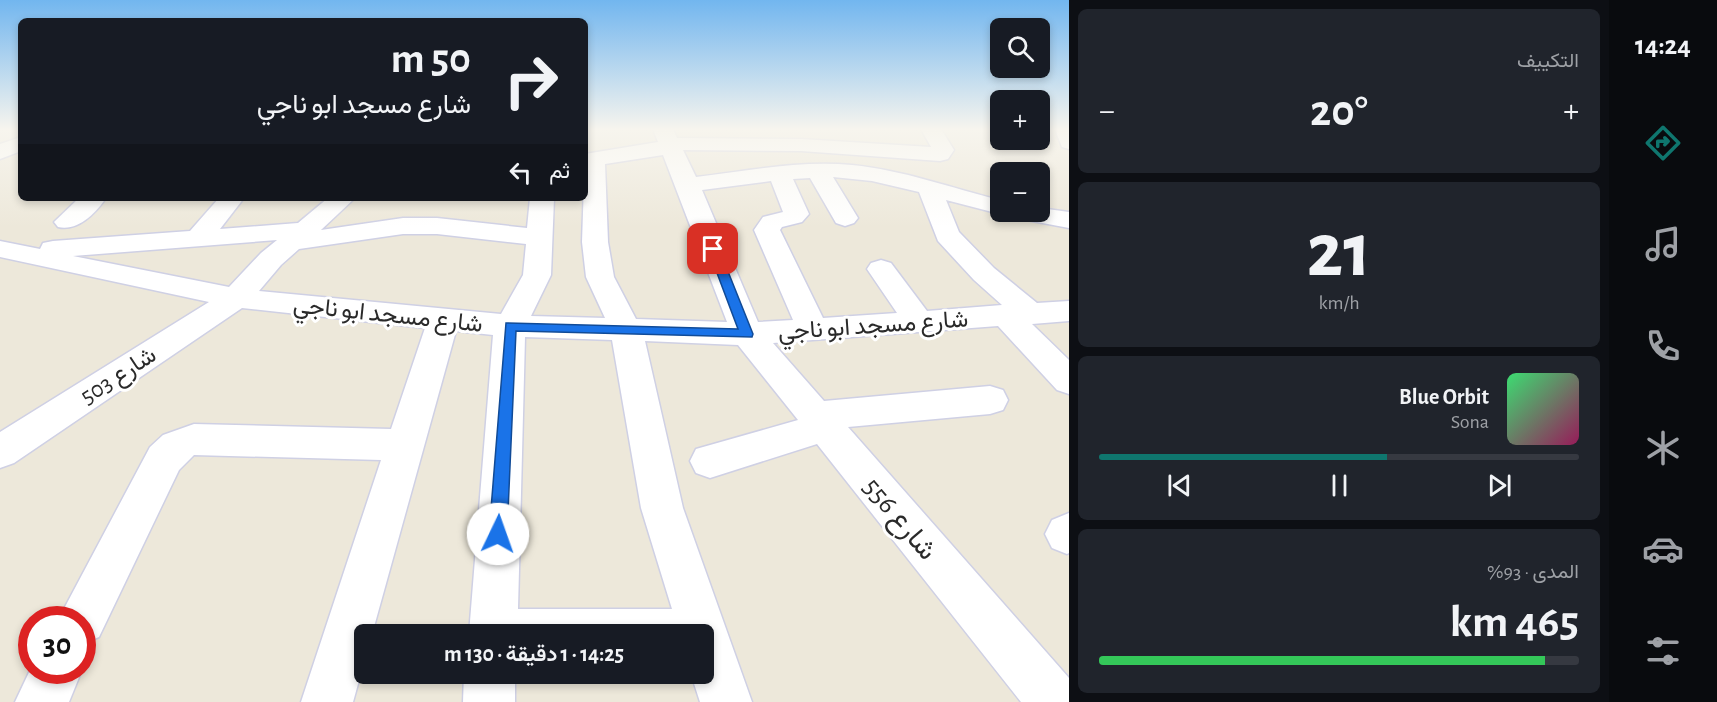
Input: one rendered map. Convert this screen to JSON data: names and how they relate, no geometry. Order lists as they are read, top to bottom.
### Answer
{
  "streets": {
    "street": ["شارع مسجد ابو ناجي", "شارع 503", "شارع 556"]
  },
  "crossings": [
    ["شارع مسجد ابو ناجي", "شارع 503"],
    ["شارع مسجد ابو ناجي", "شارع 556"]
  ],
  "page": {
    "tabs": "14:24",
    "tile": [
      "التكييف",
      ["21", "km/h"],
      ["المدى · 93%", "465 km"]
    ],
    "map_buttons": ["+", "−"],
    "turn": ["50 m", "شارع مسجد ابو ناجي"],
    "heat": ["−", "20°", "+"],
    "then": "ثم",
    "song": ["Blue Orbit", "Sona"],
    "limit": "30",
    "trip": "14:25 · 1 دقيقة · 130 m"
  }
}
